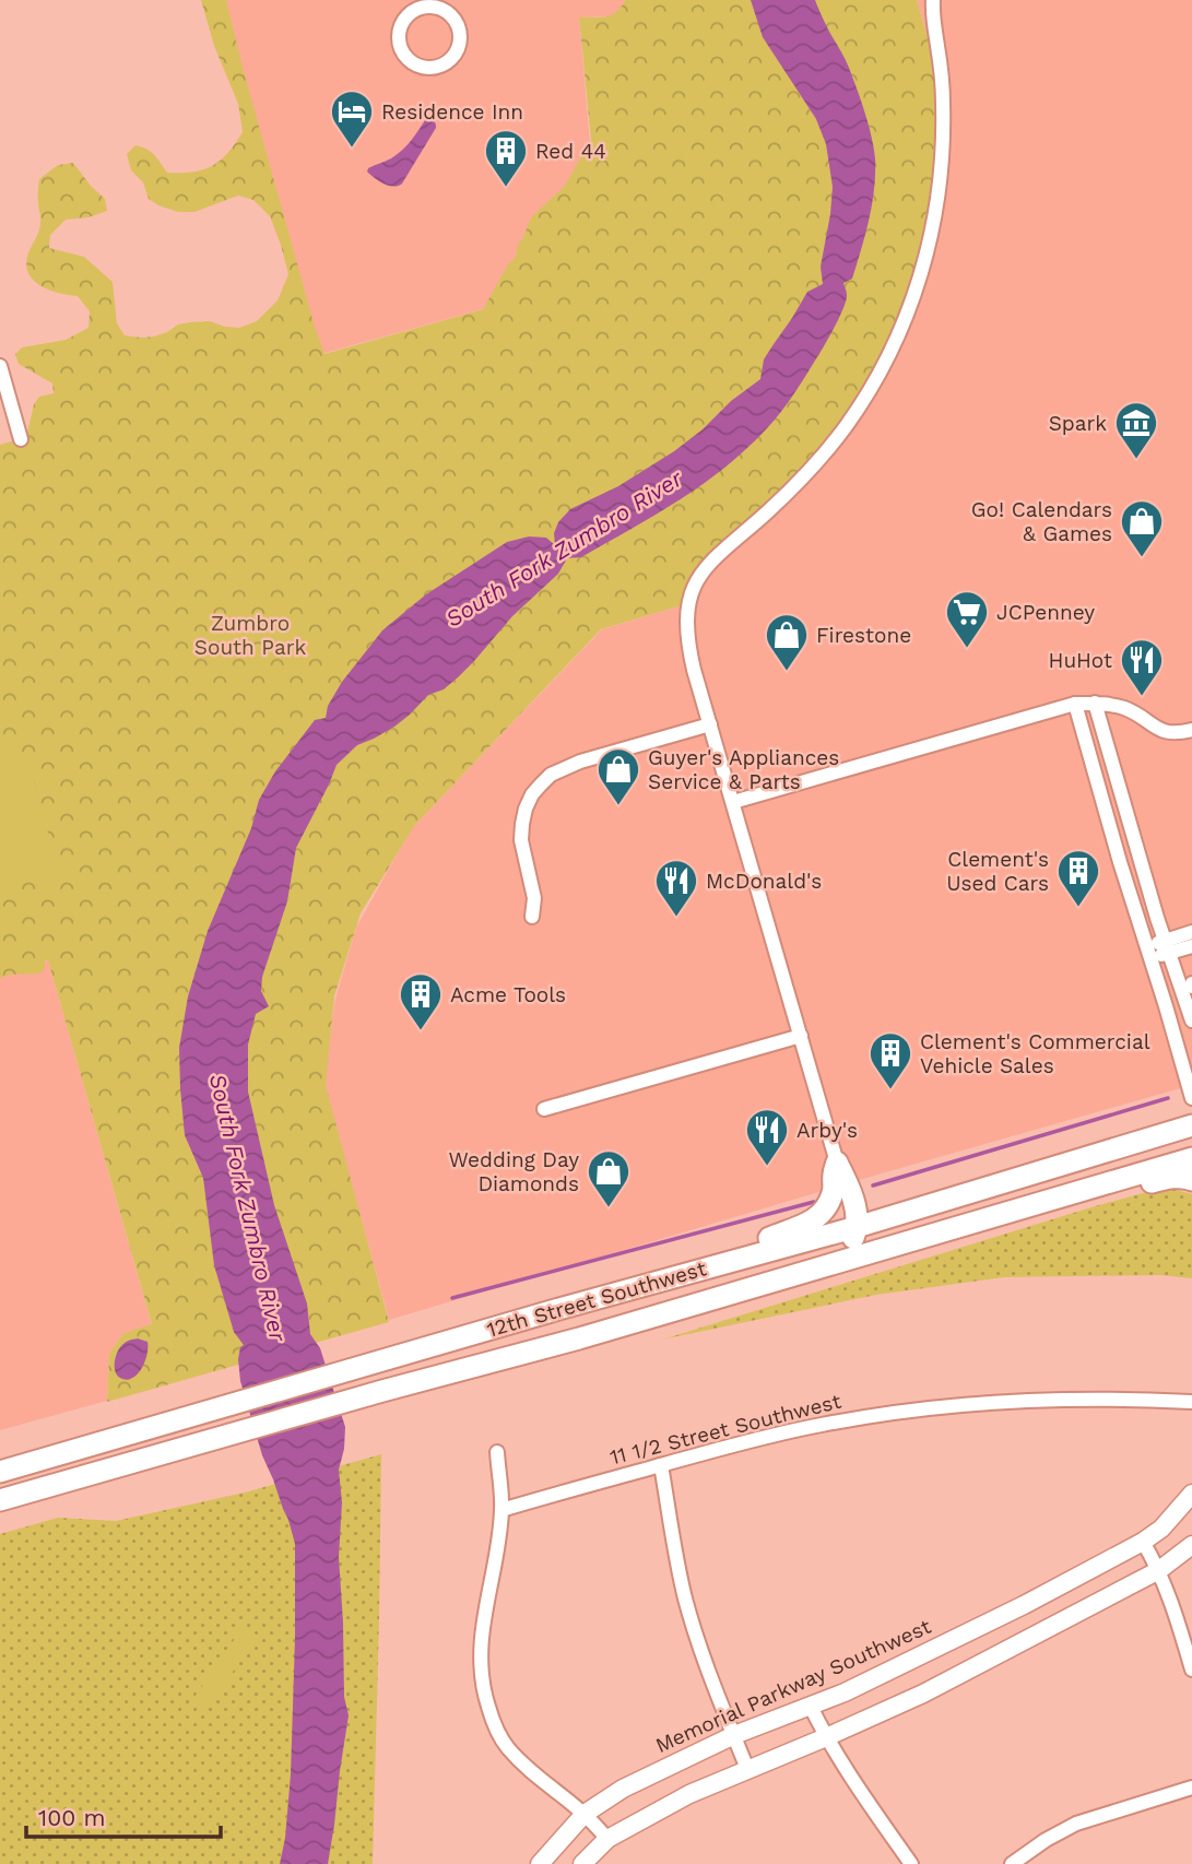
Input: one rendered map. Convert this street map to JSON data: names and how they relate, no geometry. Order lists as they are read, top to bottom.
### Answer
{
  "streets": {
    "main road": ["12th Street Southwest"],
    "street": ["11 1/2 Street Southwest", "Memorial Parkway Southwest"]
  },
  "water": ["South Fork Zumbro River"],
  "parks": ["Zumbro South Park"],
  "places": {
    "hotel": ["Residence Inn"],
    "building": [
      "Red 44",
      "Clement's Used Cars",
      "Acme Tools",
      "Clement's Commercial Vehicle Sales"
    ],
    "museum": ["Spark"],
    "shop": [
      "Go! Calendars & Games",
      "Firestone",
      "Guyer's Appliances Service & Parts",
      "Wedding Day Diamonds"
    ],
    "supermarket": ["JCPenney"],
    "restaurant": ["HuHot", "McDonald's", "Arby's"]
  },
  "scale_bar": "100 m"
}
